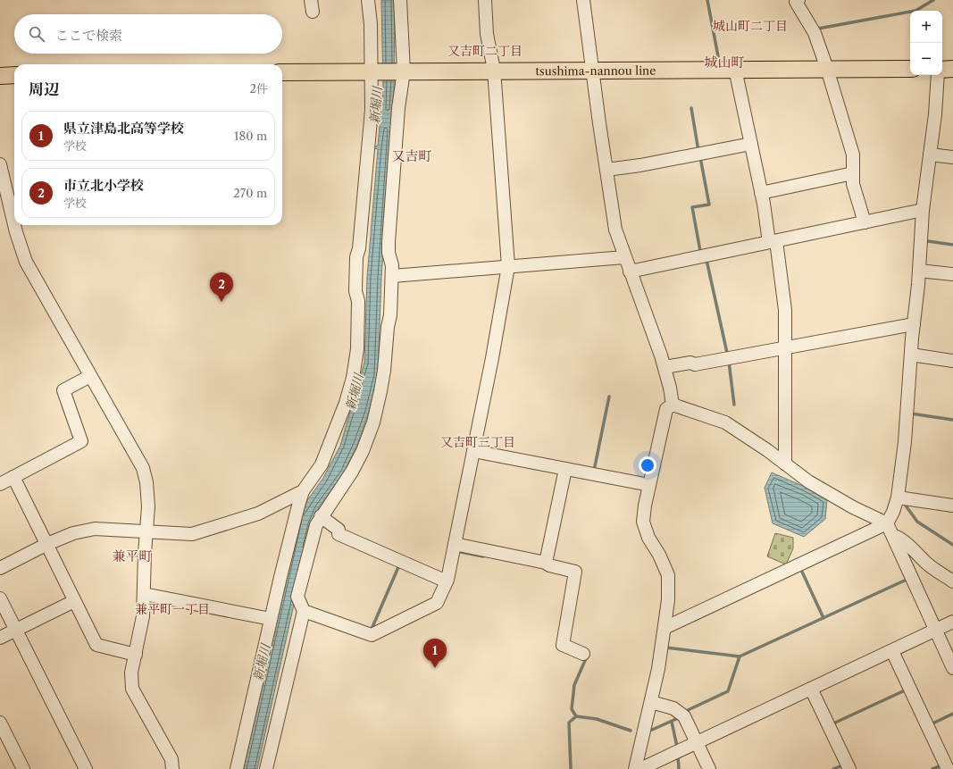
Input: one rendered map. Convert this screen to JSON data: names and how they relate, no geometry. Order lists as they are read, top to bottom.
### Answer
{
  "streets": {
    "main road": ["tsushima-nannou line"]
  },
  "districts": [
    "城山町二丁目",
    "又吉町二丁目",
    "城山町",
    "又吉町",
    "又吉町三丁目",
    "兼平町",
    "兼平町一丁目"
  ],
  "water": ["新堀川"],
  "page": {
    "map_buttons": ["+", "−"],
    "search": "ここで検索",
    "heading": ["周辺", "2件"],
    "list": [
      {
        "mark": "1",
        "name": "県立津島北高等学校",
        "note": "学校",
        "value": "180 m"
      },
      {
        "mark": "2",
        "name": "市立北小学校",
        "note": "学校",
        "value": "270 m"
      }
    ],
    "pins": ["2", "1"]
  }
}
